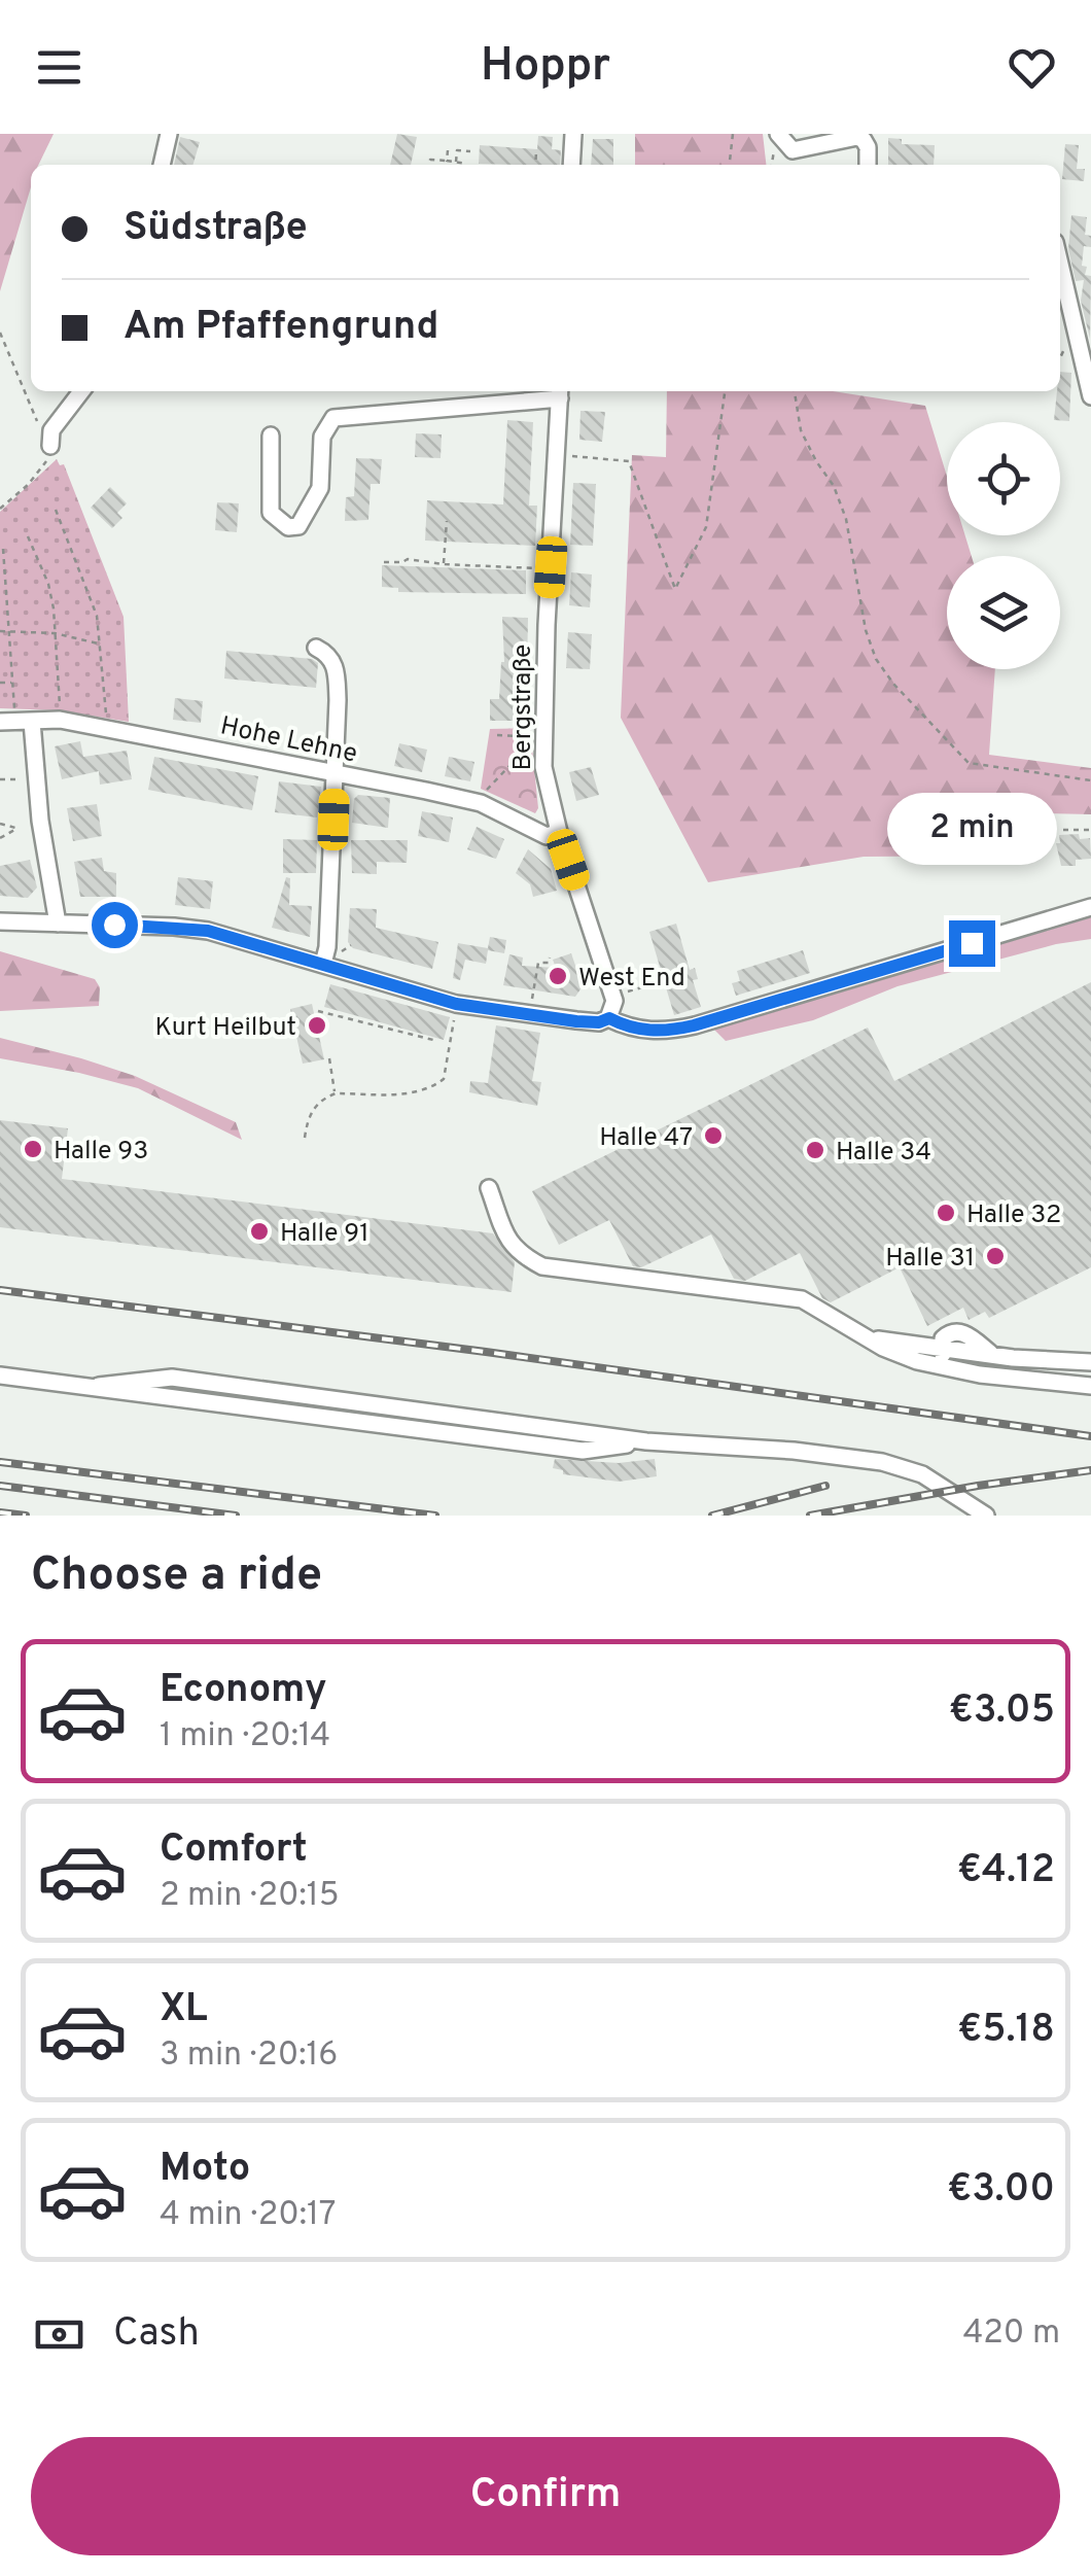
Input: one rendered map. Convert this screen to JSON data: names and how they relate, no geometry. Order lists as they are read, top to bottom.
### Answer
{
  "streets": {
    "street": ["Bergstraße", "Hohe Lehne"]
  },
  "crossings": [
    ["Bergstraße", "Hohe Lehne"]
  ],
  "places": [
    "West End",
    "Kurt Heilbut",
    "Halle 47",
    "Halle 93",
    "Halle 34",
    "Halle 32",
    "Halle 91",
    "Halle 31"
  ],
  "page": {
    "header": "Hoppr",
    "banner": ["Südstraße", "Am Pfaffengrund"],
    "bubble": "2 min",
    "heading": "Choose a ride",
    "list": [
      {
        "name": "Economy",
        "note": "1 min · 20:14",
        "value": "€3.05"
      },
      {
        "name": "Comfort",
        "note": "2 min · 20:15",
        "value": "€4.12"
      },
      {
        "name": "XL",
        "note": "3 min · 20:16",
        "value": "€5.18"
      },
      {
        "name": "Moto",
        "note": "4 min · 20:17",
        "value": "€3.00"
      }
    ],
    "pay": ["Cash", "420 m"],
    "buttons": "Confirm"
  }
}
